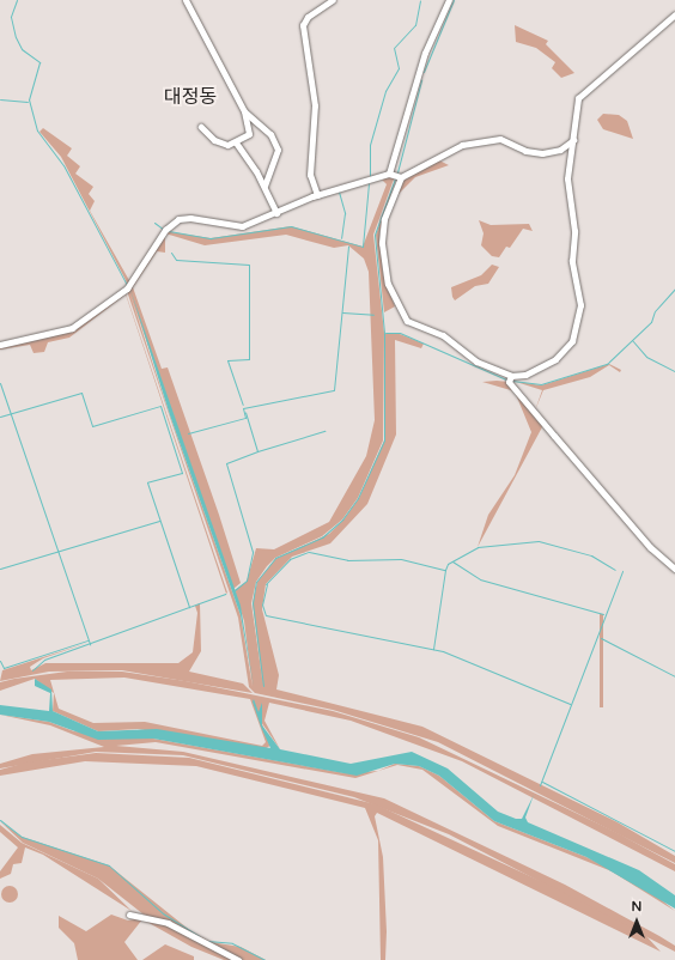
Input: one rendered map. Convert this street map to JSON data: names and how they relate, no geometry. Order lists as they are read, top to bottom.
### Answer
{
  "districts": ["대정동"],
  "north": "top"
}
